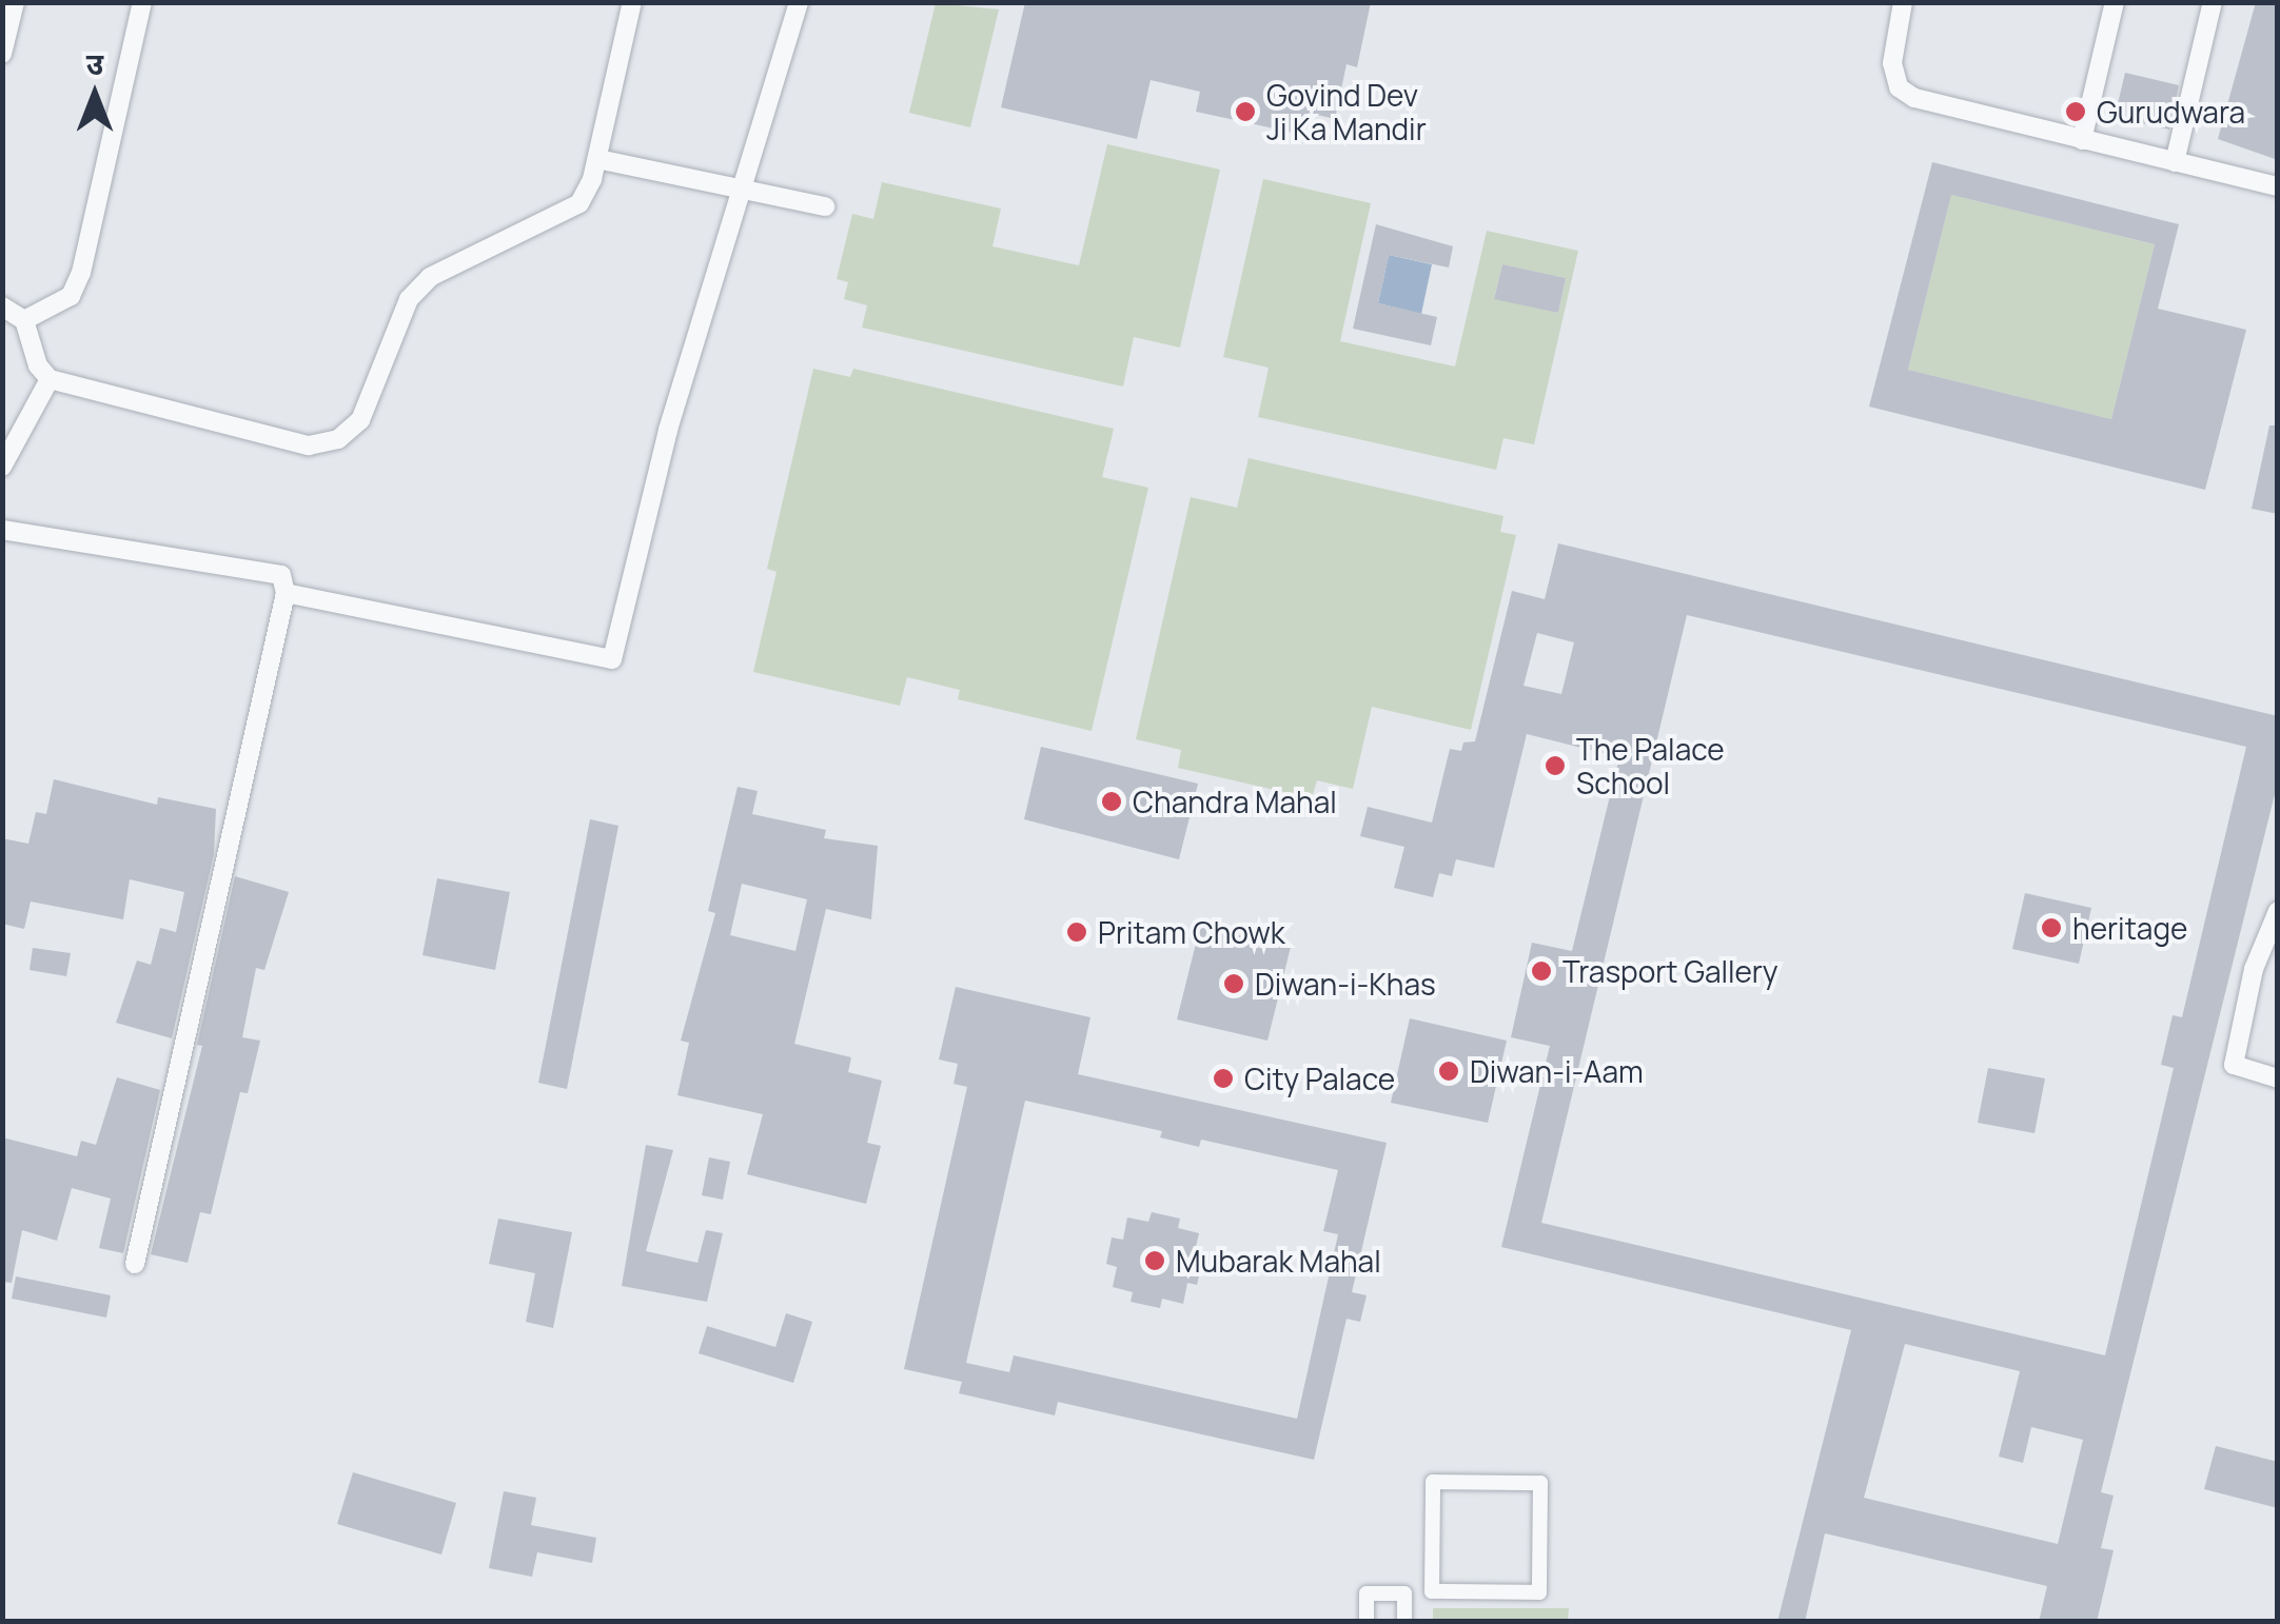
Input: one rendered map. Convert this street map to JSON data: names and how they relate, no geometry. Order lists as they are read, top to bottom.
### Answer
{
  "places": [
    "Govind Dev Ji Ka Mandir",
    "Gurudwara",
    "The Palace School",
    "Chandra Mahal",
    "heritage",
    "Pritam Chowk",
    "Trasport Gallery",
    "Diwan-i-Khas",
    "Diwan-i-Aam",
    "City Palace",
    "Mubarak Mahal"
  ],
  "north": "top"
}
